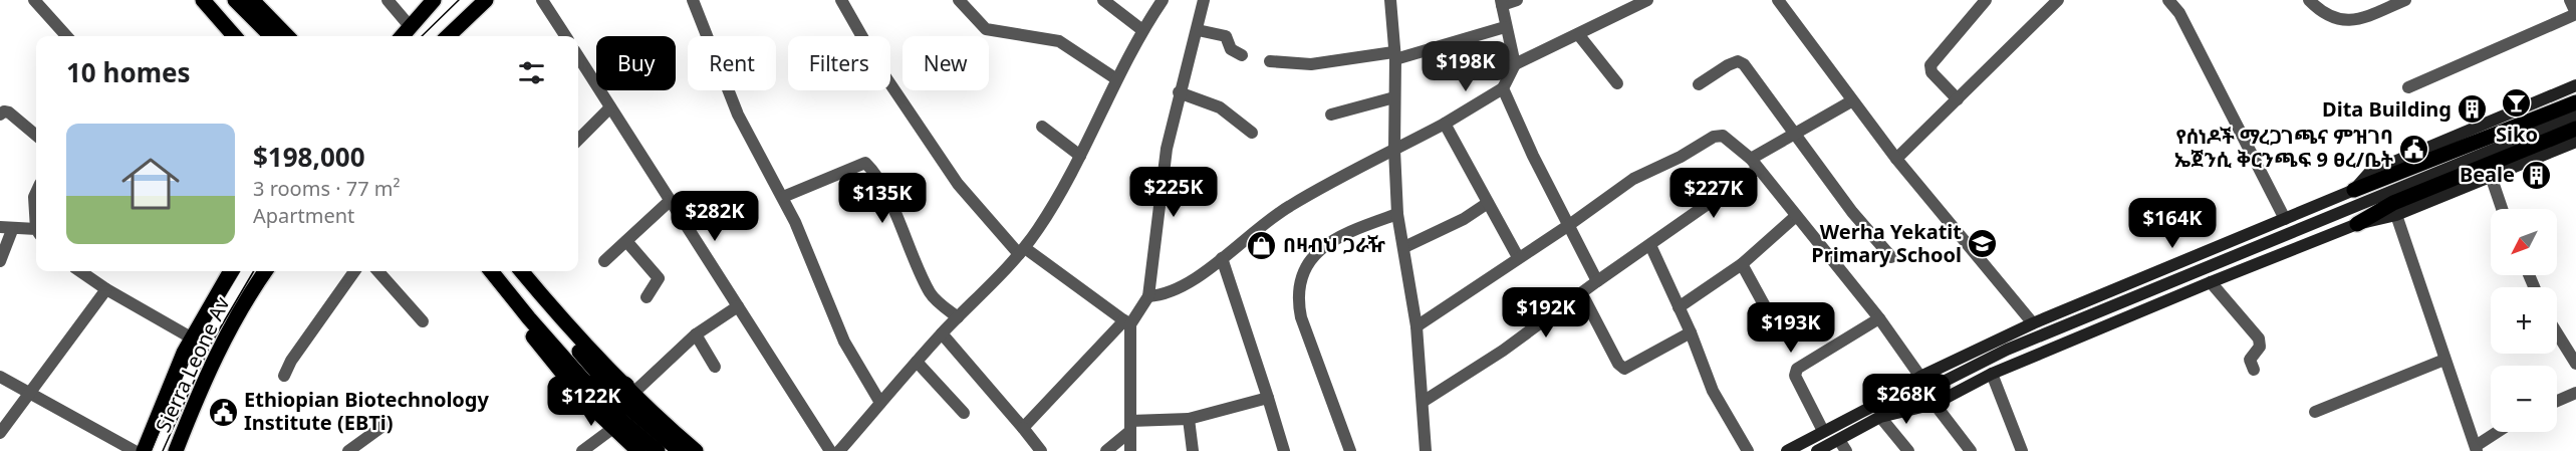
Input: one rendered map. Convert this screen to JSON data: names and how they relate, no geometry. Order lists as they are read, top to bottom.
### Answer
{
  "streets": {
    "main road": ["Sierra Leone Av"]
  },
  "places": {
    "bar": ["Siko"],
    "building": ["Dita Building", "Beale"],
    "public building": ["የሰነዶች ማረጋገጫና ምዝገባ ኤጀንሲ ቅርንጫፍ 9 ፀረ/ቤት", "Ethiopian Biotechnology Institute (EBTi)"],
    "school or university": ["Werha Yekatit Primary School"],
    "shop": ["በዛብህ ጋራዥ"]
  },
  "north": "bottom left",
  "page": {
    "chip": [
      "Buy",
      "Rent",
      "Filters",
      "New"
    ],
    "heading": "10 homes",
    "price": [
      "$198K",
      "$225K",
      "$227K",
      "$135K",
      "$282K",
      "$164K",
      "$192K",
      "$193K",
      "$268K",
      "$122K"
    ],
    "list": [
      {
        "name": "$198,000",
        "note": "3 rooms · 77 m² · Apartment"
      }
    ],
    "map_buttons": ["+", "−"]
  }
}
